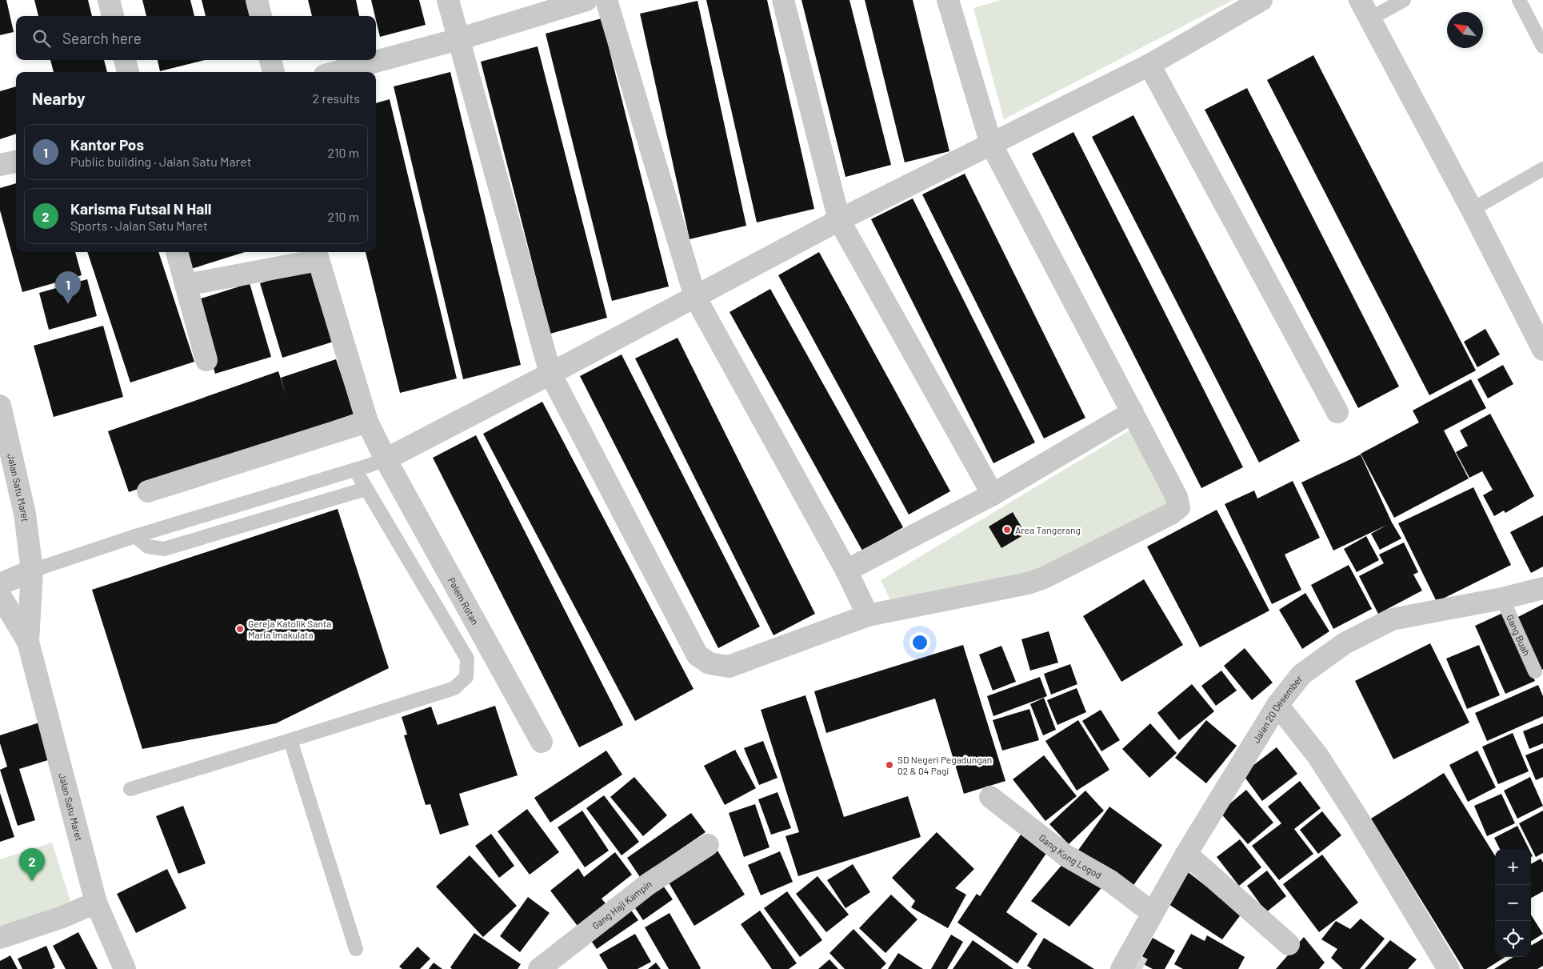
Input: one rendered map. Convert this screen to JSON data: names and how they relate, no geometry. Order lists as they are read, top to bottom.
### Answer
{
  "streets": {
    "street": [
      "Jalan Satu Maret",
      "Palem Rotan",
      "Jalan 20 Desember",
      "Gang Kong Logod",
      "Gang Haji Kampin"
    ],
    "lane": ["Gang Buah"]
  },
  "crossings": [
    ["Gang Buah", "Jalan 20 Desember"],
    ["Jalan 20 Desember", "Gang Kong Logod"]
  ],
  "places": ["Area Tangerang", "Gereja Katolik Santa Maria Imakulata", "SD Negeri Pegadungan 02 & 04 Pagi"],
  "north": "top left",
  "page": {
    "search": "Search here",
    "heading": ["Nearby", "2 results"],
    "list": [
      {
        "mark": "1",
        "name": "Kantor Pos",
        "note": "Public building · Jalan Satu Maret",
        "value": "210 m"
      },
      {
        "mark": "2",
        "name": "Karisma Futsal N Hall",
        "note": "Sports · Jalan Satu Maret",
        "value": "210 m"
      }
    ],
    "pins": ["1", "2"],
    "map_buttons": ["+", "−"]
  }
}
